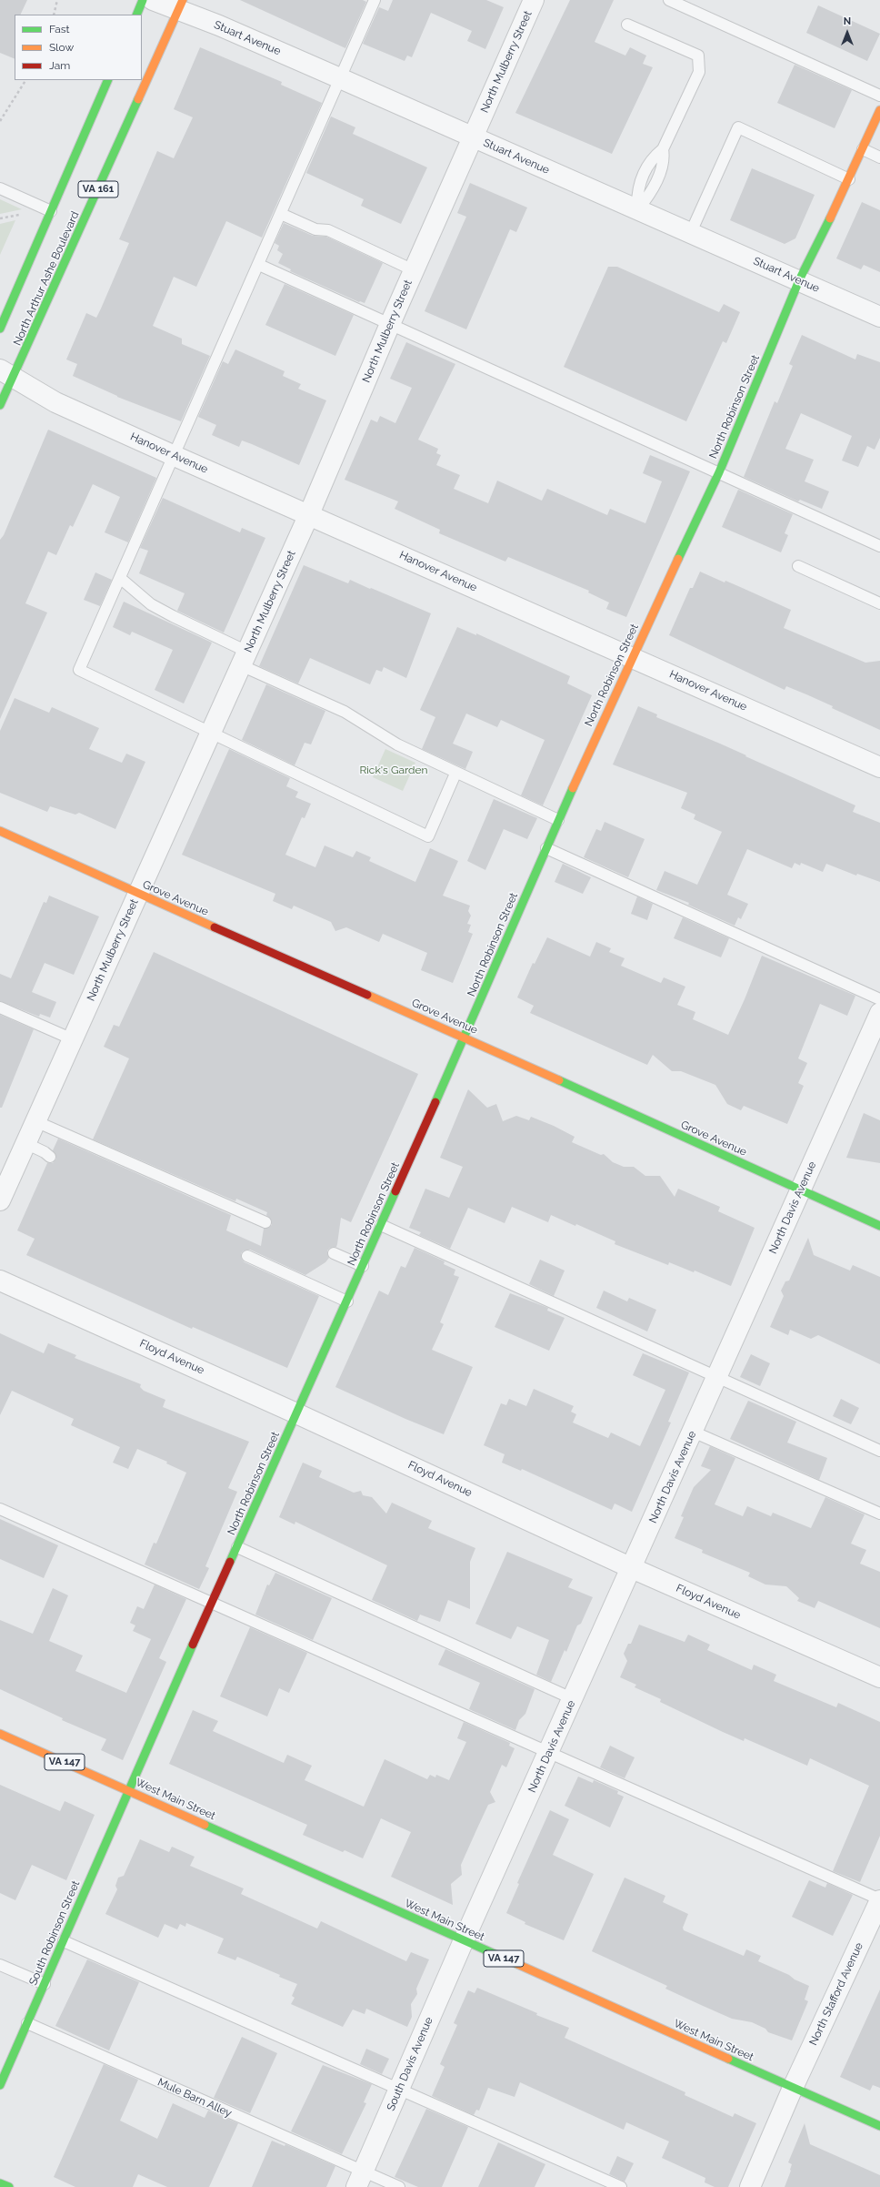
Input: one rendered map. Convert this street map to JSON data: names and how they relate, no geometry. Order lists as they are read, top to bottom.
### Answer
{
  "streets": {
    "street": [
      "Stuart Avenue",
      "North Mulberry Street",
      "VA 161",
      "North Arthur Ashe Boulevard",
      "North Robinson Street",
      "Hanover Avenue",
      "Grove Avenue",
      "North Davis Avenue",
      "Floyd Avenue",
      "VA 147",
      "West Main Street",
      "South Robinson Street",
      "North Stafford Avenue",
      "South Davis Avenue"
    ],
    "lane": ["Mule Barn Alley"]
  },
  "crossings": [
    ["Stuart Avenue", "North Mulberry Street"],
    ["Stuart Avenue", "North Arthur Ashe Boulevard"],
    ["Stuart Avenue", "North Robinson Street"],
    ["North Mulberry Street", "Hanover Avenue"],
    ["North Mulberry Street", "Grove Avenue"],
    ["North Arthur Ashe Boulevard", "Hanover Avenue"],
    ["North Robinson Street", "Hanover Avenue"],
    ["North Robinson Street", "Grove Avenue"],
    ["North Robinson Street", "Floyd Avenue"],
    ["North Robinson Street", "West Main Street"],
    ["North Robinson Street", "South Robinson Street"],
    ["Grove Avenue", "North Davis Avenue"],
    ["North Davis Avenue", "Floyd Avenue"],
    ["North Davis Avenue", "West Main Street"],
    ["North Davis Avenue", "South Davis Avenue"],
    ["West Main Street", "South Robinson Street"],
    ["West Main Street", "North Stafford Avenue"],
    ["West Main Street", "South Davis Avenue"],
    ["South Robinson Street", "Mule Barn Alley"],
    ["South Davis Avenue", "Mule Barn Alley"]
  ],
  "parks": ["Rick's Garden"],
  "legend": ["Fast", "Slow", "Jam"],
  "north": "top"
}
